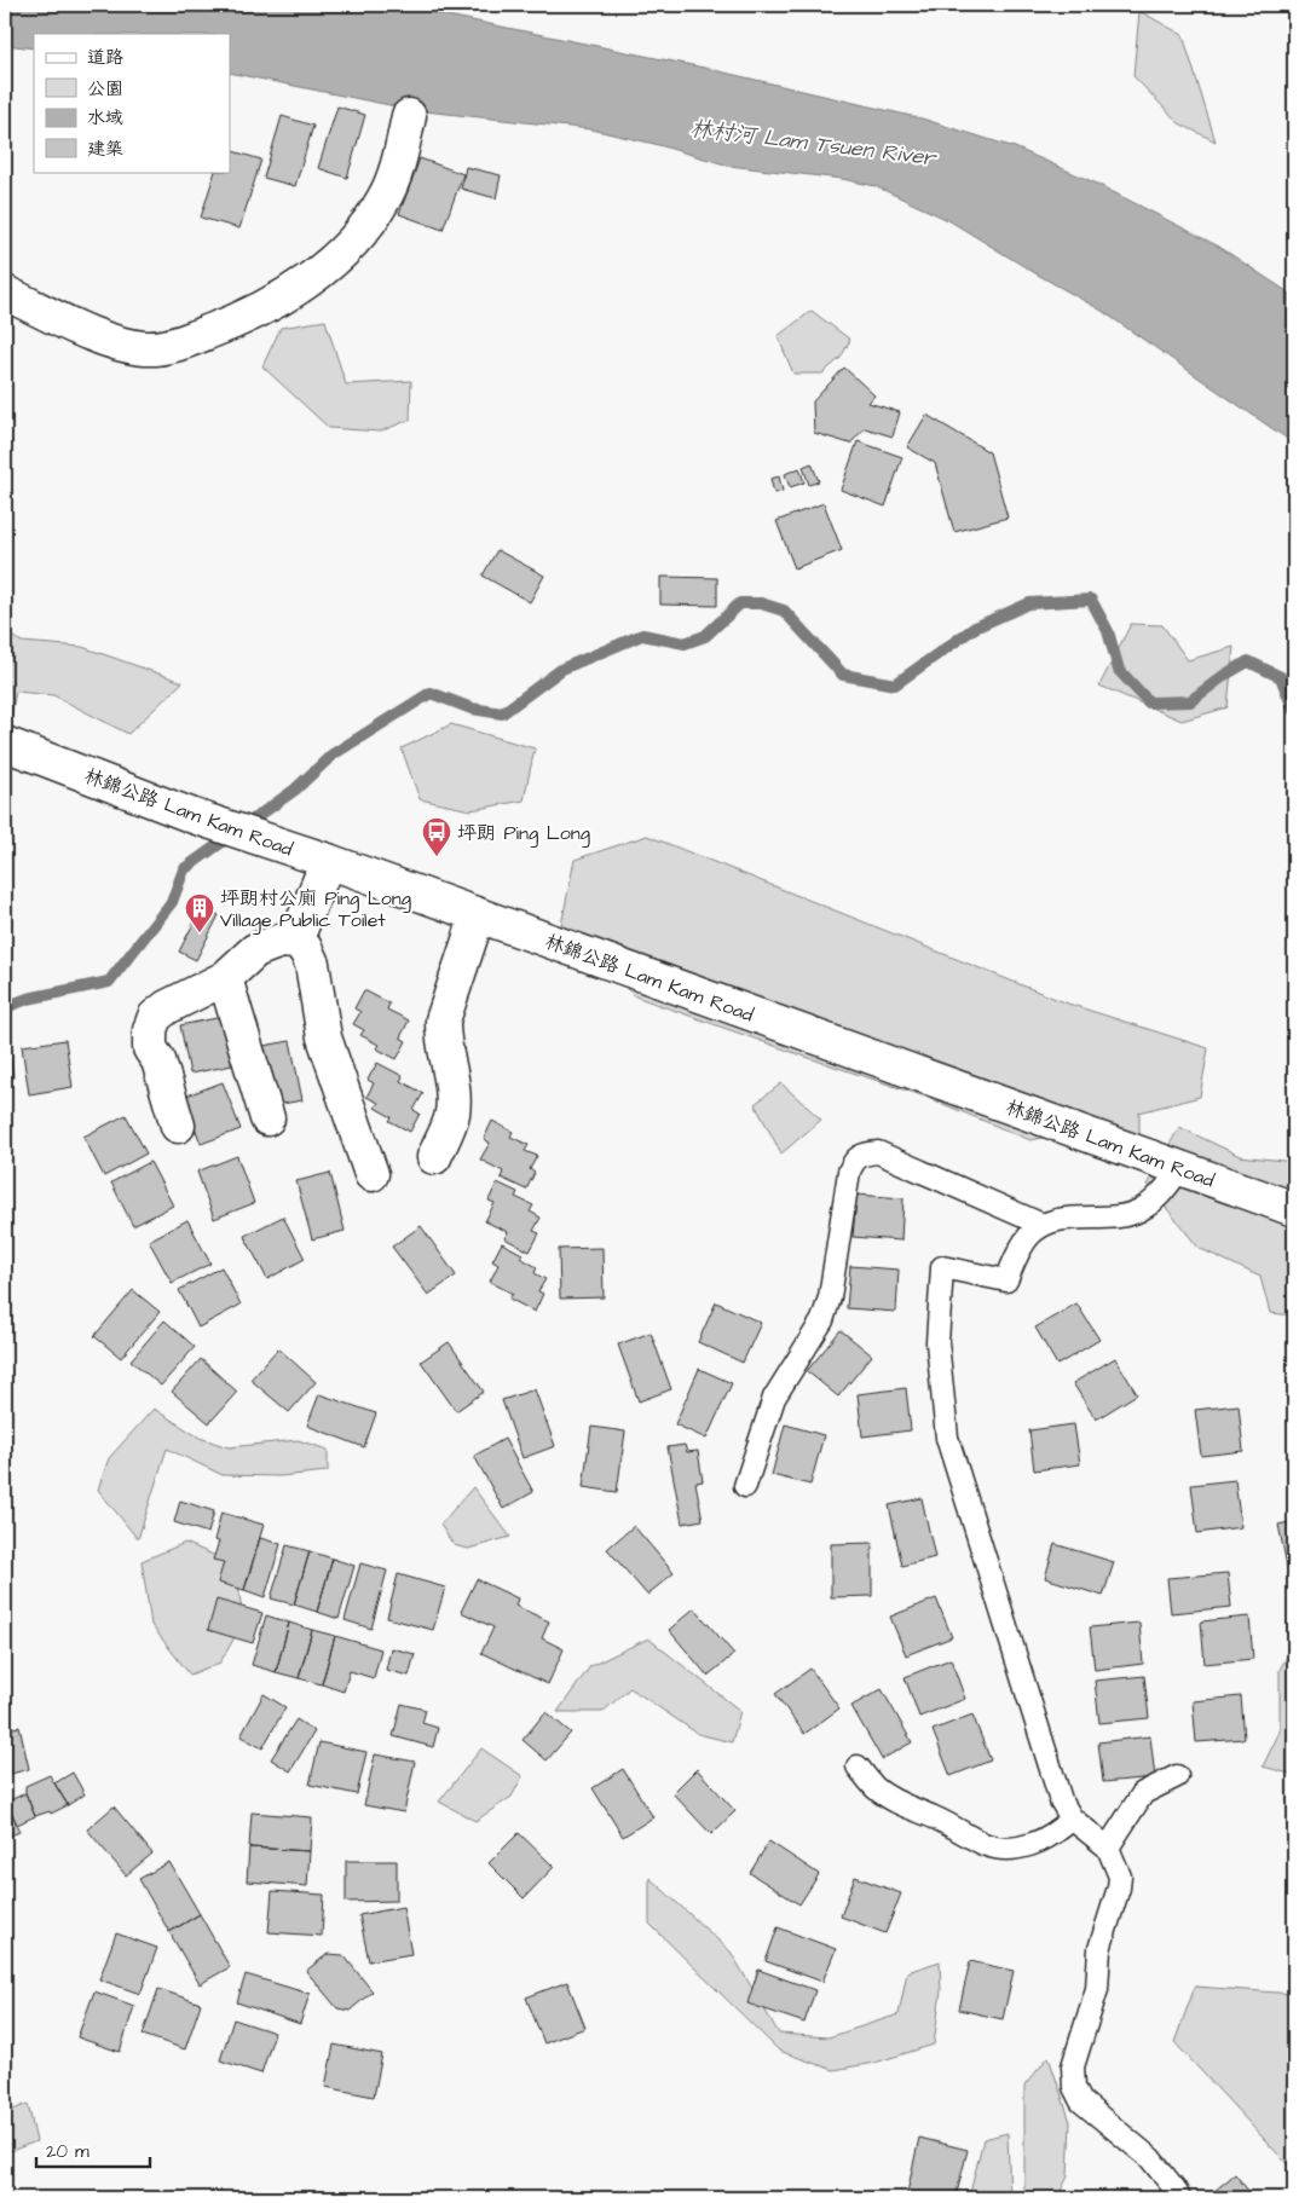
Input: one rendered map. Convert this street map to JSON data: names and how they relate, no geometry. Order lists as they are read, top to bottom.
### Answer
{
  "streets": {
    "street": ["林錦公路 Lam Kam Road"]
  },
  "water": ["林村河 Lam Tsuen River"],
  "places": {
    "bus stop": ["坪朗 Ping Long"],
    "building": ["坪朗村公廁 Ping Long Village Public Toilet"]
  },
  "legend": [
    "道路",
    "公園",
    "水域",
    "建築"
  ],
  "scale_bar": "20 m"
}
